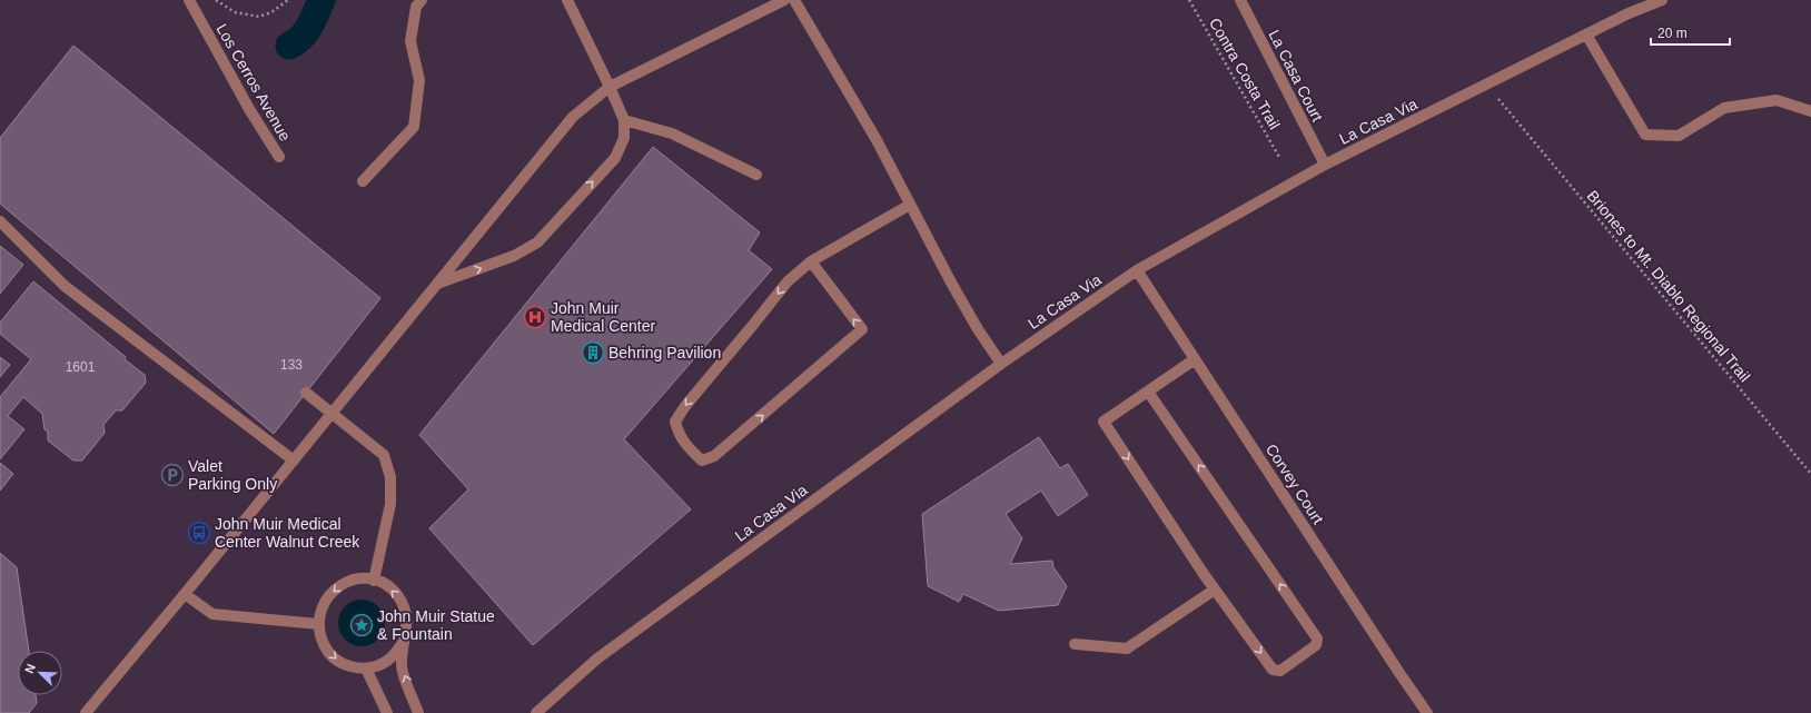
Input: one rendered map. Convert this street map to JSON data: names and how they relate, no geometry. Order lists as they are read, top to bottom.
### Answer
{
  "streets": {
    "street": [
      "La Casa Court",
      "Los Cerros Avenue",
      "La Casa Via",
      "Corvey Court"
    ],
    "path": ["Contra Costa Trail", "Briones to Mt. Diablo Regional Trail"]
  },
  "crossings": [
    ["La Casa Court", "La Casa Via"],
    ["La Casa Via", "Corvey Court"]
  ],
  "places": {
    "hospital": ["John Muir Medical Center"],
    "building": ["Behring Pavilion"],
    "parking": ["Valet Parking Only"],
    "bus stop": ["John Muir Medical Center Walnut Creek"],
    "place": ["John Muir Statue & Fountain"]
  },
  "house_numbers": ["133", "1601"],
  "scale_bar": "20 m",
  "north": "top left"
}
